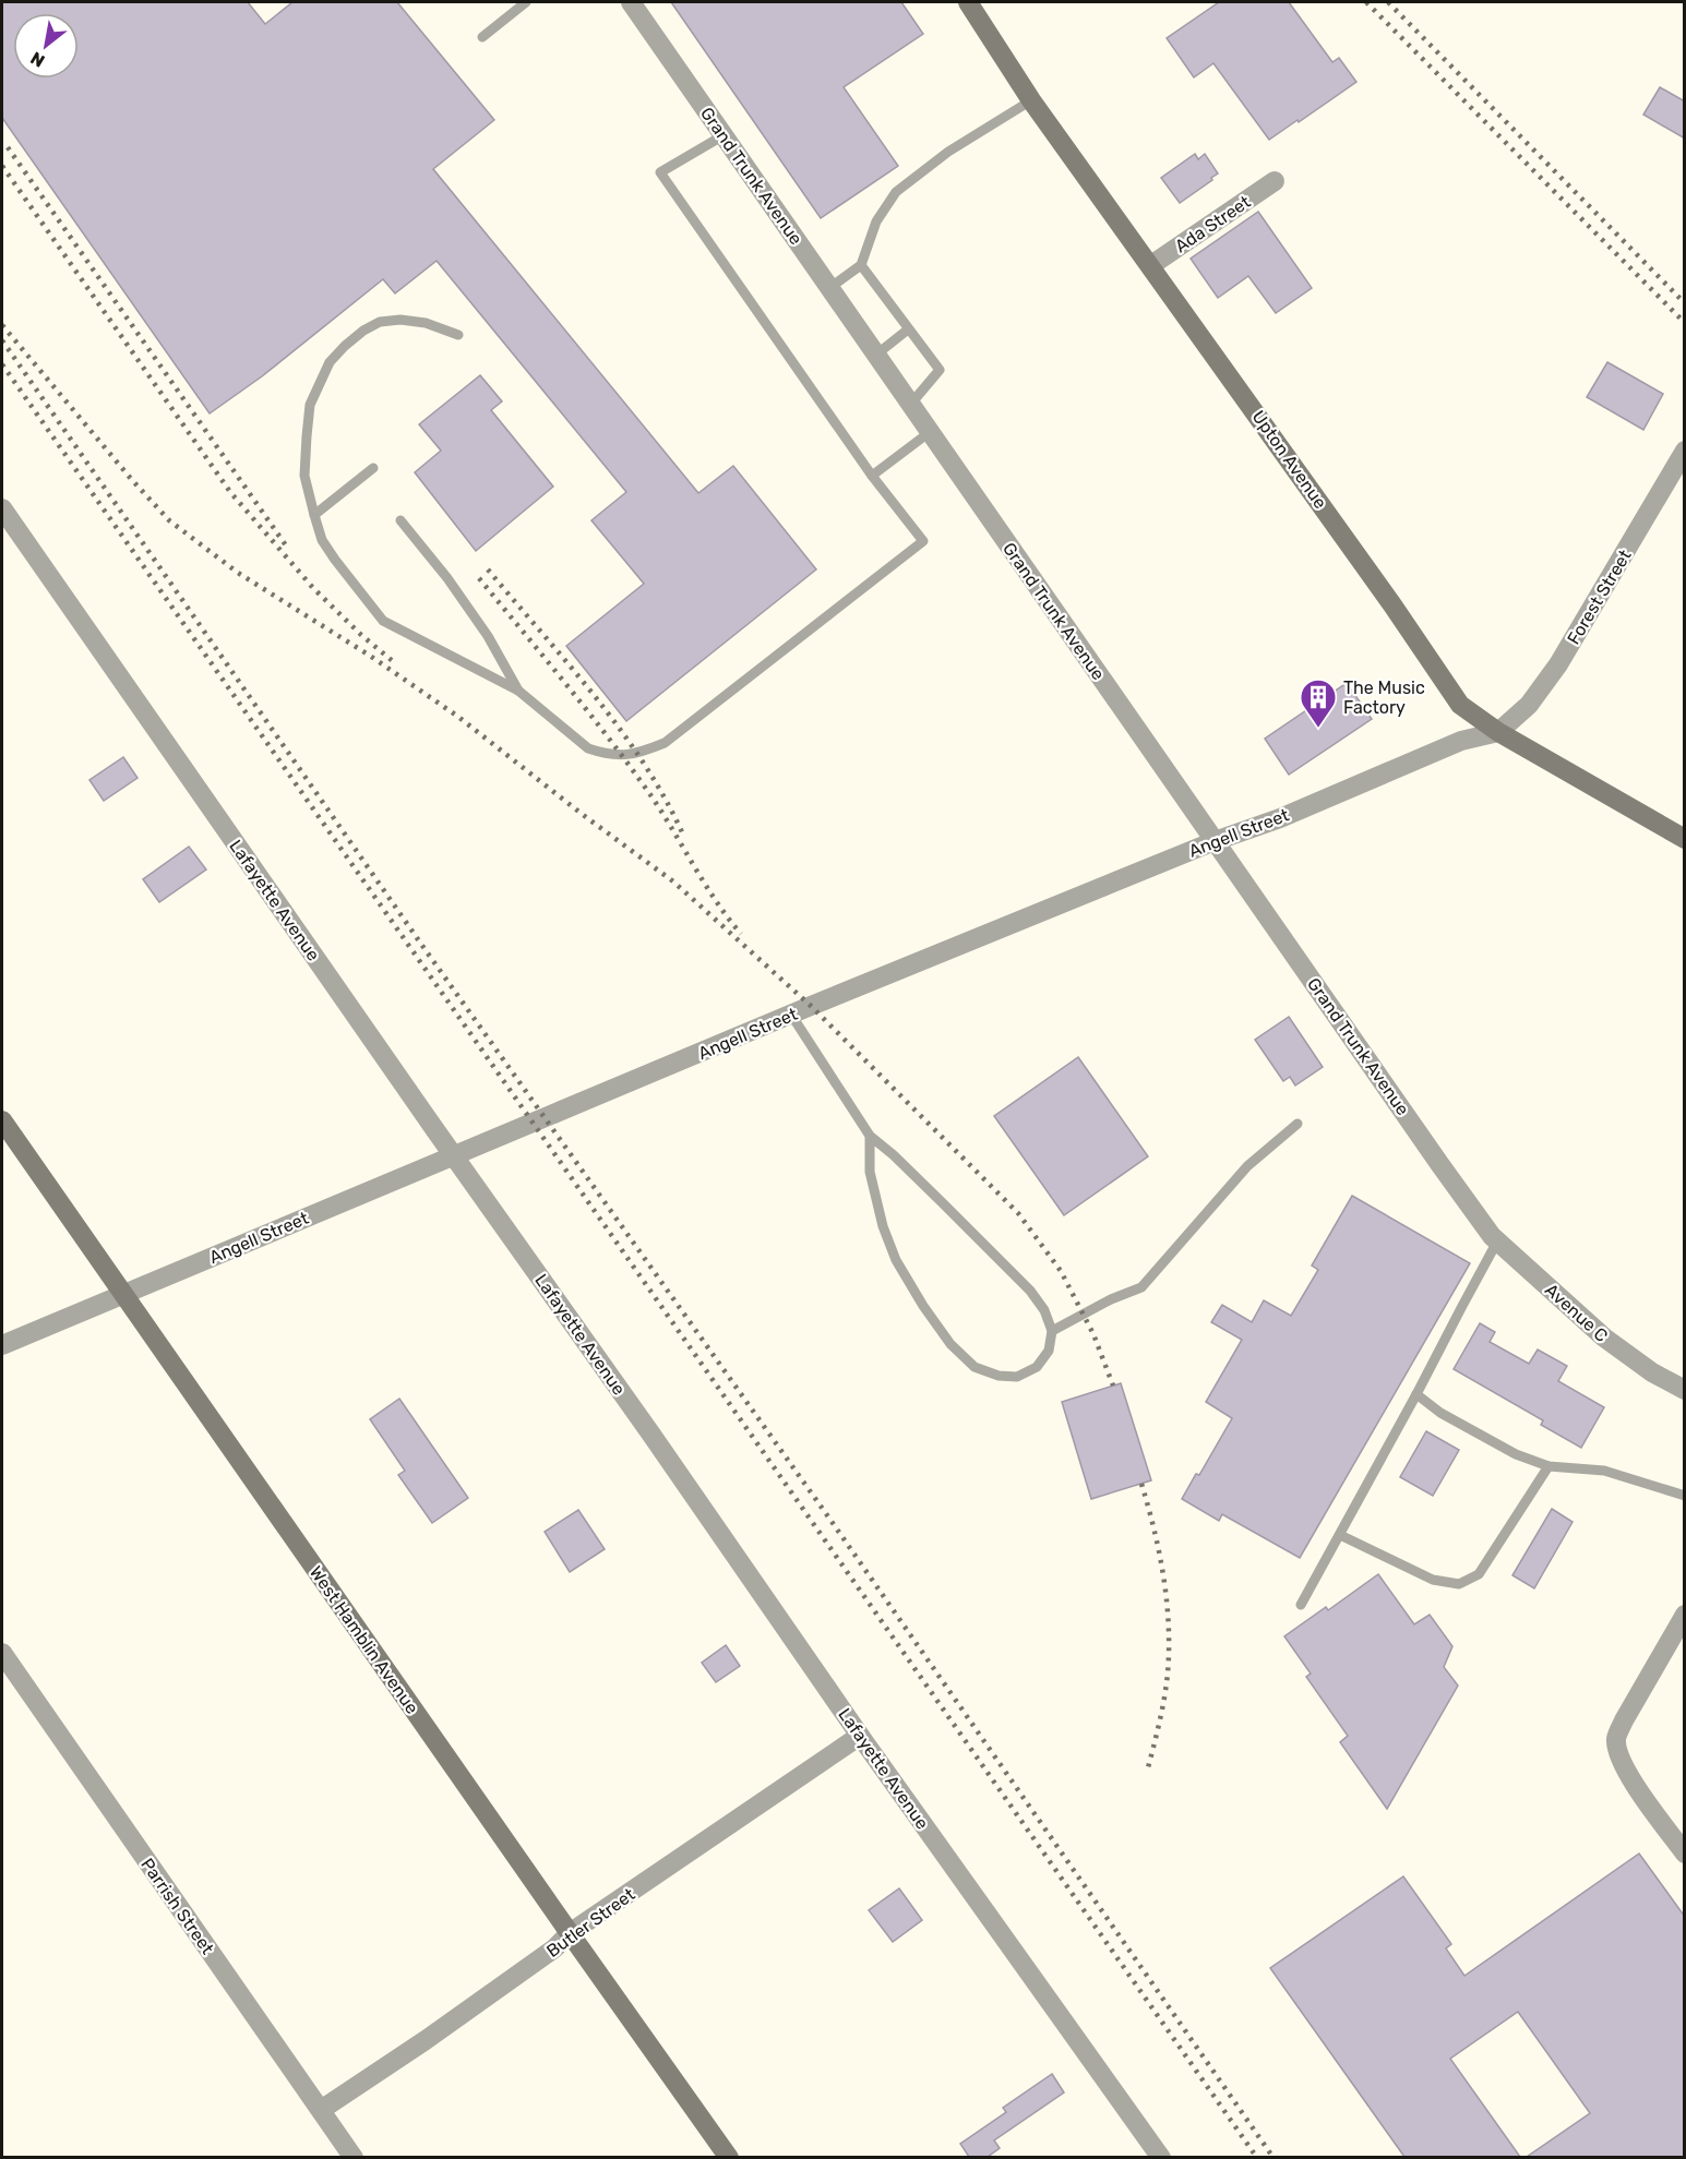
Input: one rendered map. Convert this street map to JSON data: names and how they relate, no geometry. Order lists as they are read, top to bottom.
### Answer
{
  "streets": {
    "street": [
      "Grand Trunk Avenue",
      "Ada Street",
      "Upton Avenue",
      "Forest Street",
      "Angell Street",
      "Lafayette Avenue",
      "Avenue C",
      "West Hamblin Avenue",
      "Parrish Street",
      "Butler Street"
    ]
  },
  "crossings": [
    ["Grand Trunk Avenue", "Angell Street"],
    ["Grand Trunk Avenue", "Avenue C"],
    ["Ada Street", "Upton Avenue"],
    ["Upton Avenue", "Forest Street"],
    ["Upton Avenue", "Angell Street"],
    ["Forest Street", "Angell Street"],
    ["Angell Street", "Lafayette Avenue"],
    ["Angell Street", "West Hamblin Avenue"],
    ["Lafayette Avenue", "Butler Street"],
    ["West Hamblin Avenue", "Butler Street"],
    ["Parrish Street", "Butler Street"]
  ],
  "places": {
    "building": ["The Music Factory"]
  },
  "north": "bottom left"
}
